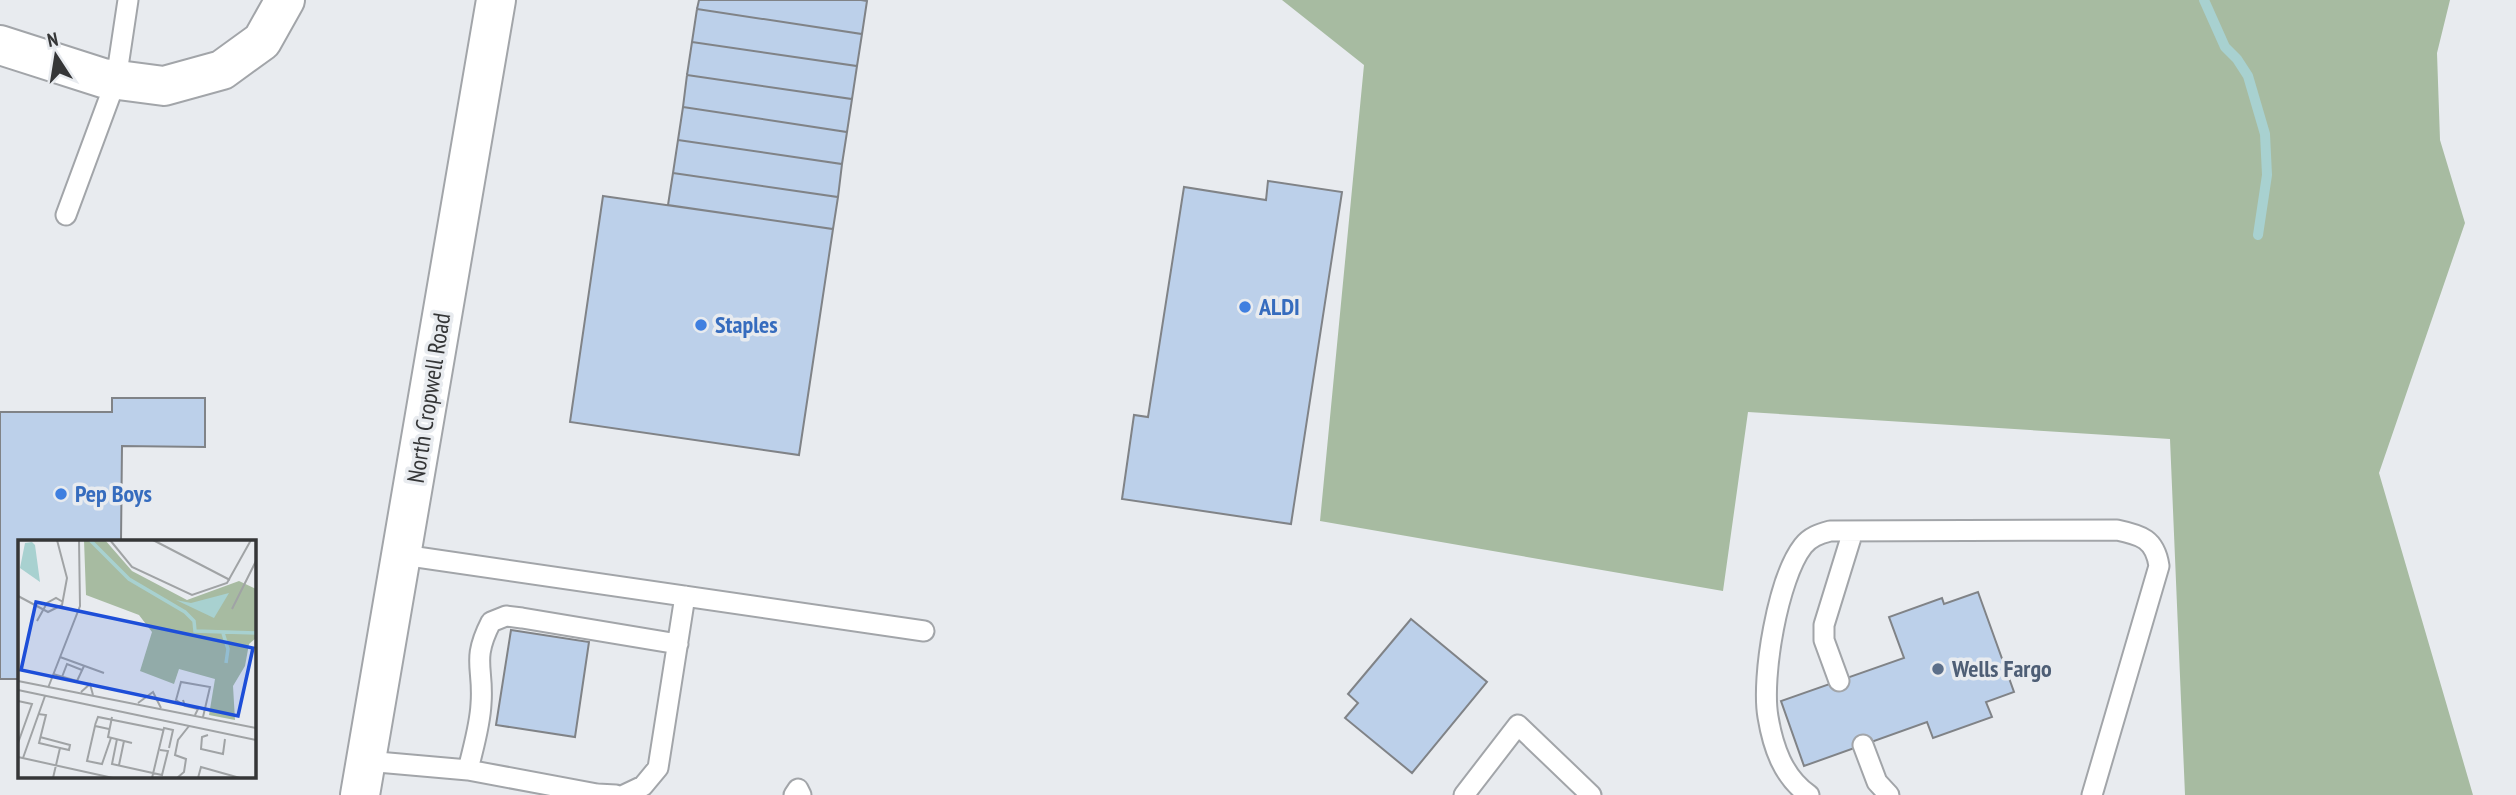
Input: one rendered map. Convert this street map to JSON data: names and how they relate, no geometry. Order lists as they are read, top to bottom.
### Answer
{
  "streets": {
    "street": ["North Cropwell Road"]
  },
  "places": [
    "ALDI",
    "Staples",
    "Pep Boys",
    "Wells Fargo"
  ],
  "north": "top"
}
